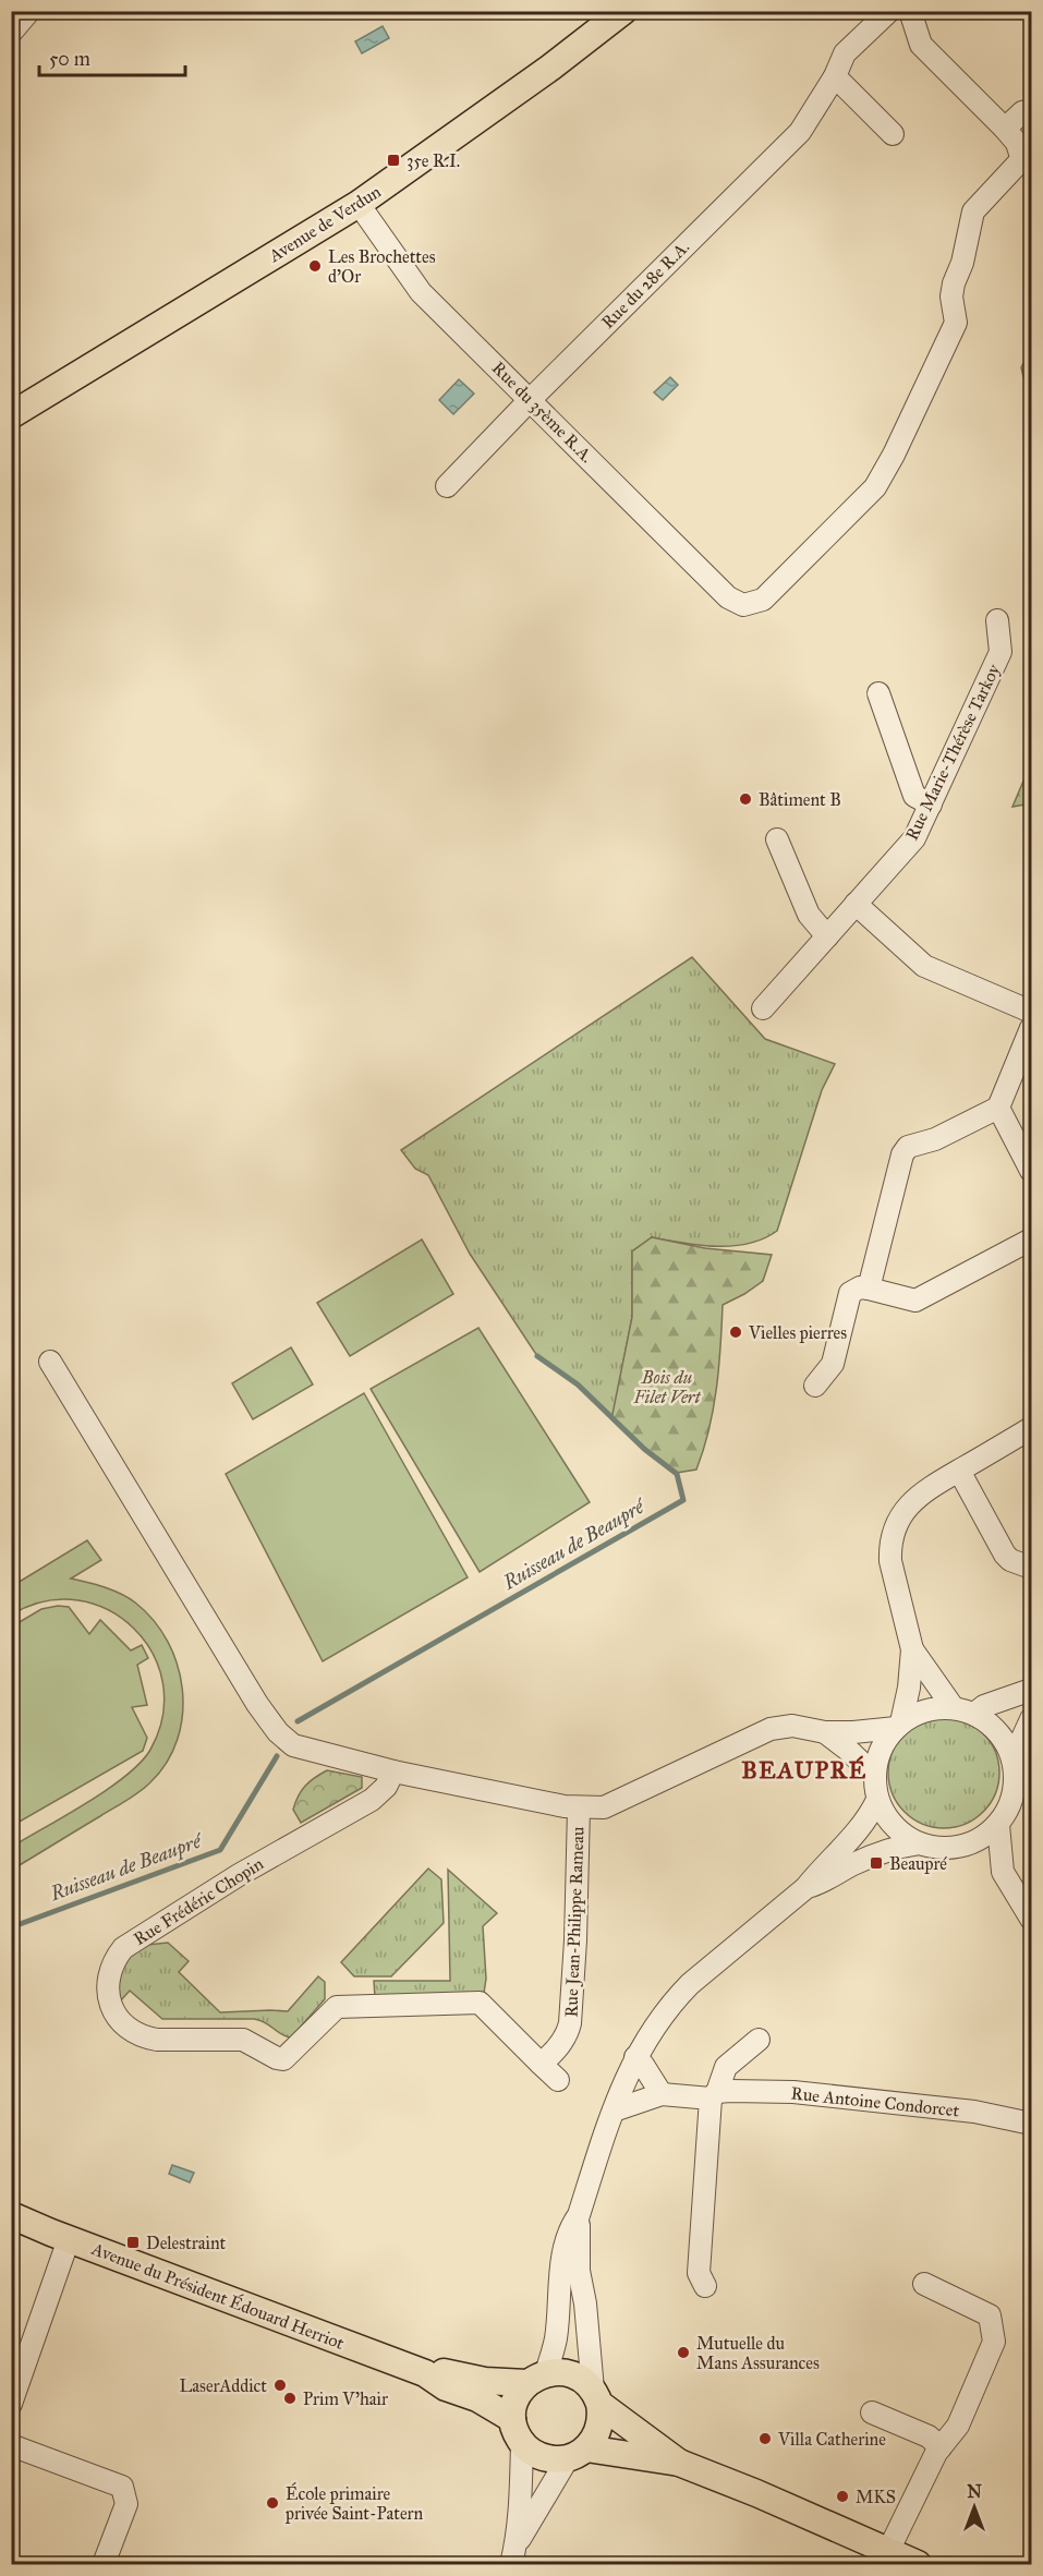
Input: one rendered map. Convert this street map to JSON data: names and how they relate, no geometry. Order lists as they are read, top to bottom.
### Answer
{
  "streets": {
    "main road": ["Avenue de Verdun", "Avenue du Président Édouard Herriot"],
    "street": [
      "Rue du 28e R.A.",
      "Rue du 35ème R.A.",
      "Rue Marie-Thérèse Tarkoy",
      "Rue Frédéric Chopin",
      "Rue Jean-Philippe Rameau",
      "Rue Antoine Condorcet"
    ]
  },
  "crossings": [
    ["Avenue de Verdun", "Rue du 35ème R.A."],
    ["Rue du 28e R.A.", "Rue du 35ème R.A."],
    ["Rue Frédéric Chopin", "Rue Jean-Philippe Rameau"]
  ],
  "districts": ["BEAUPRÉ"],
  "water": ["Ruisseau de Beaupré"],
  "parks": ["Bois du Filet Vert"],
  "places": {
    "transit": ["35e R.I.", "Beaupré", "Delestraint"],
    "other": [
      "Les Brochettes d'Or",
      "Bâtiment B",
      "Vielles pierres",
      "Mutuelle du Mans Assurances",
      "LaserAddict",
      "Prim V'hair",
      "Villa Catherine",
      "MKS",
      "École primaire privée Saint-Patern"
    ]
  },
  "scale_bar": "50 m",
  "north": "top"
}
